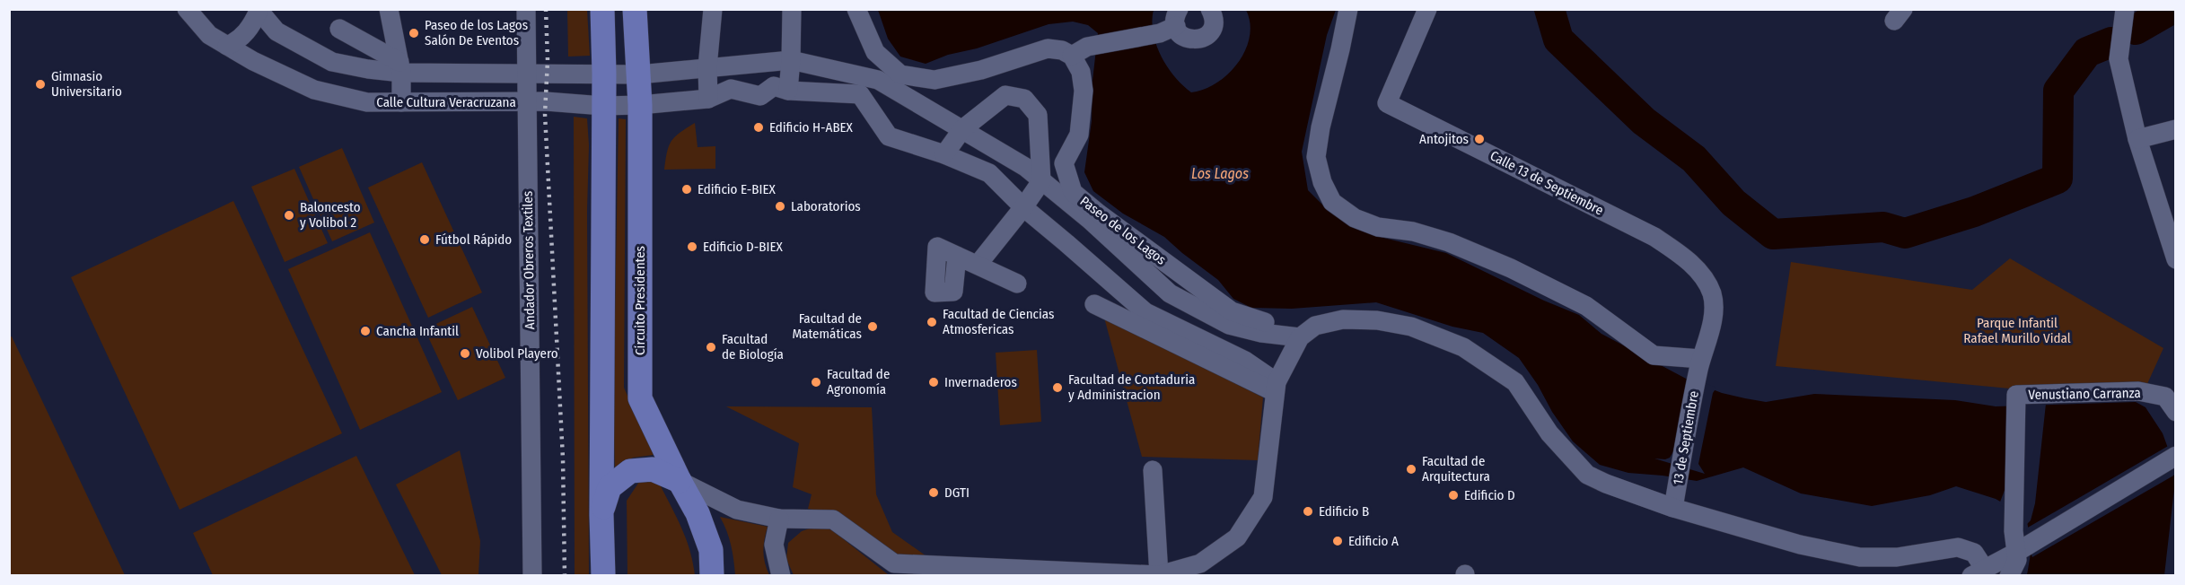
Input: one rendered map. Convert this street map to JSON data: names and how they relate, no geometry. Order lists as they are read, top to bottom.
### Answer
{
  "streets": {
    "main road": ["Circuito Presidentes"],
    "street": [
      "Calle Cultura Veracruzana",
      "Calle 13 de Septiembre",
      "Paseo de los Lagos",
      "Andador Obreros Textiles",
      "Venustiano Carranza",
      "13 de Septiembre"
    ]
  },
  "crossings": [
    ["Calle Cultura Veracruzana", "Andador Obreros Textiles"],
    ["Calle Cultura Veracruzana", "Circuito Presidentes"],
    ["Calle 13 de Septiembre", "13 de Septiembre"]
  ],
  "water": ["Los Lagos"],
  "parks": ["Parque Infantil Rafael Murillo Vidal"],
  "places": [
    "Paseo de los Lagos Salón De Eventos",
    "Gimnasio Universitario",
    "Edificio H-ABEX",
    "Antojitos",
    "Edificio E-BIEX",
    "Laboratorios",
    "Baloncesto y Volibol 2",
    "Fútbol Rápido",
    "Edificio D-BIEX",
    "Facultad de Ciencias Atmosfericas",
    "Facultad de Matemáticas",
    "Cancha Infantil",
    "Facultad de Biología",
    "Volibol Playero",
    "Facultad de Agronomía",
    "Invernaderos",
    "Facultad de Contaduria y Administracion",
    "Facultad de Arquitectura",
    "DGTI",
    "Edificio D",
    "Edificio B",
    "Edificio A"
  ]
}
